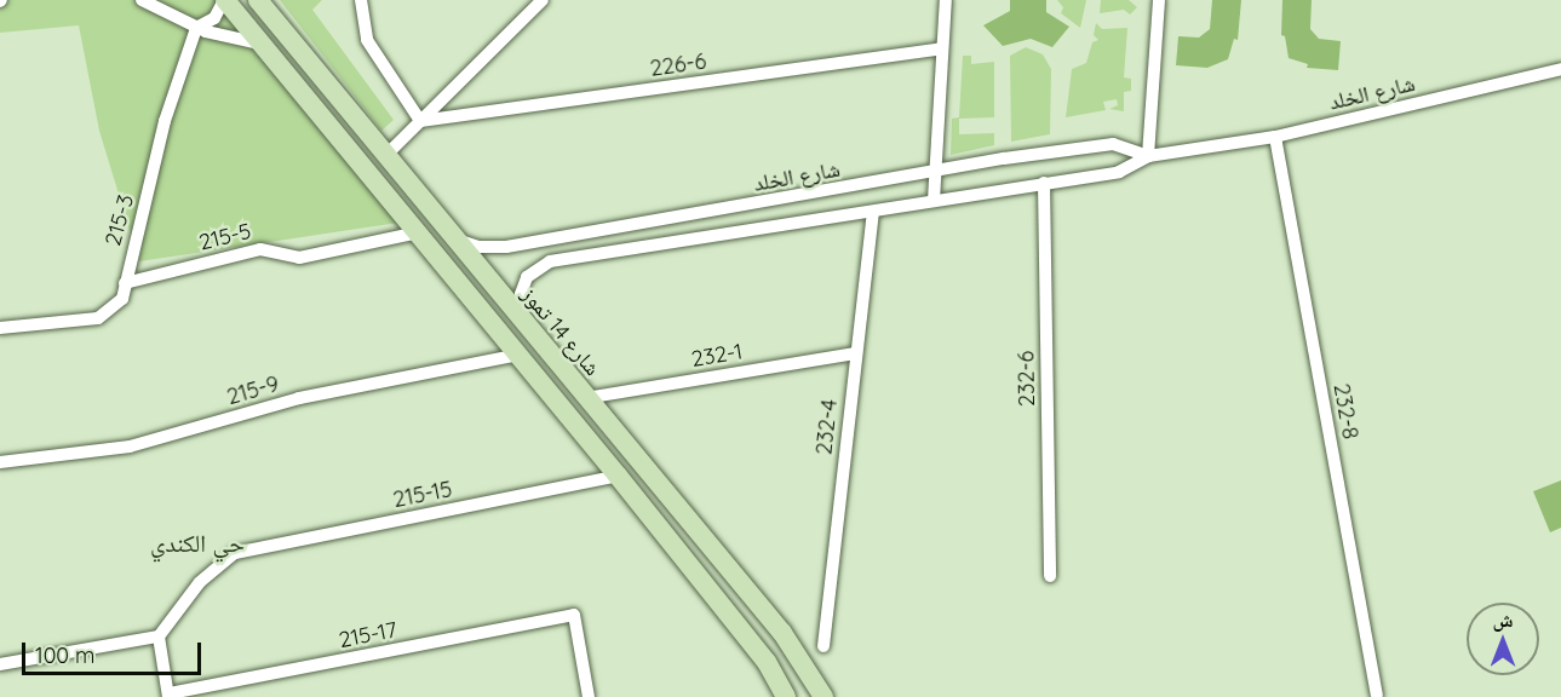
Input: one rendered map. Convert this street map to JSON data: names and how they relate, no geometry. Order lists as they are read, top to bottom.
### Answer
{
  "streets": {
    "main road": ["شارع 14 تموز"],
    "street": [
      "226-6",
      "شارع الخلد",
      "215-3",
      "215-5",
      "232-1",
      "232-6",
      "215-9",
      "232-8",
      "232-4",
      "215-15",
      "215-17"
    ]
  },
  "crossings": [
    ["شارع الخلد", "شارع 14 تموز"],
    ["شارع الخلد", "232-6"],
    ["شارع الخلد", "232-8"],
    ["شارع الخلد", "232-4"],
    ["215-3", "215-5"],
    ["شارع 14 تموز", "232-1"],
    ["232-1", "232-4"]
  ],
  "districts": ["حي الكندي"],
  "scale_bar": "100 m",
  "north": "top"
}
